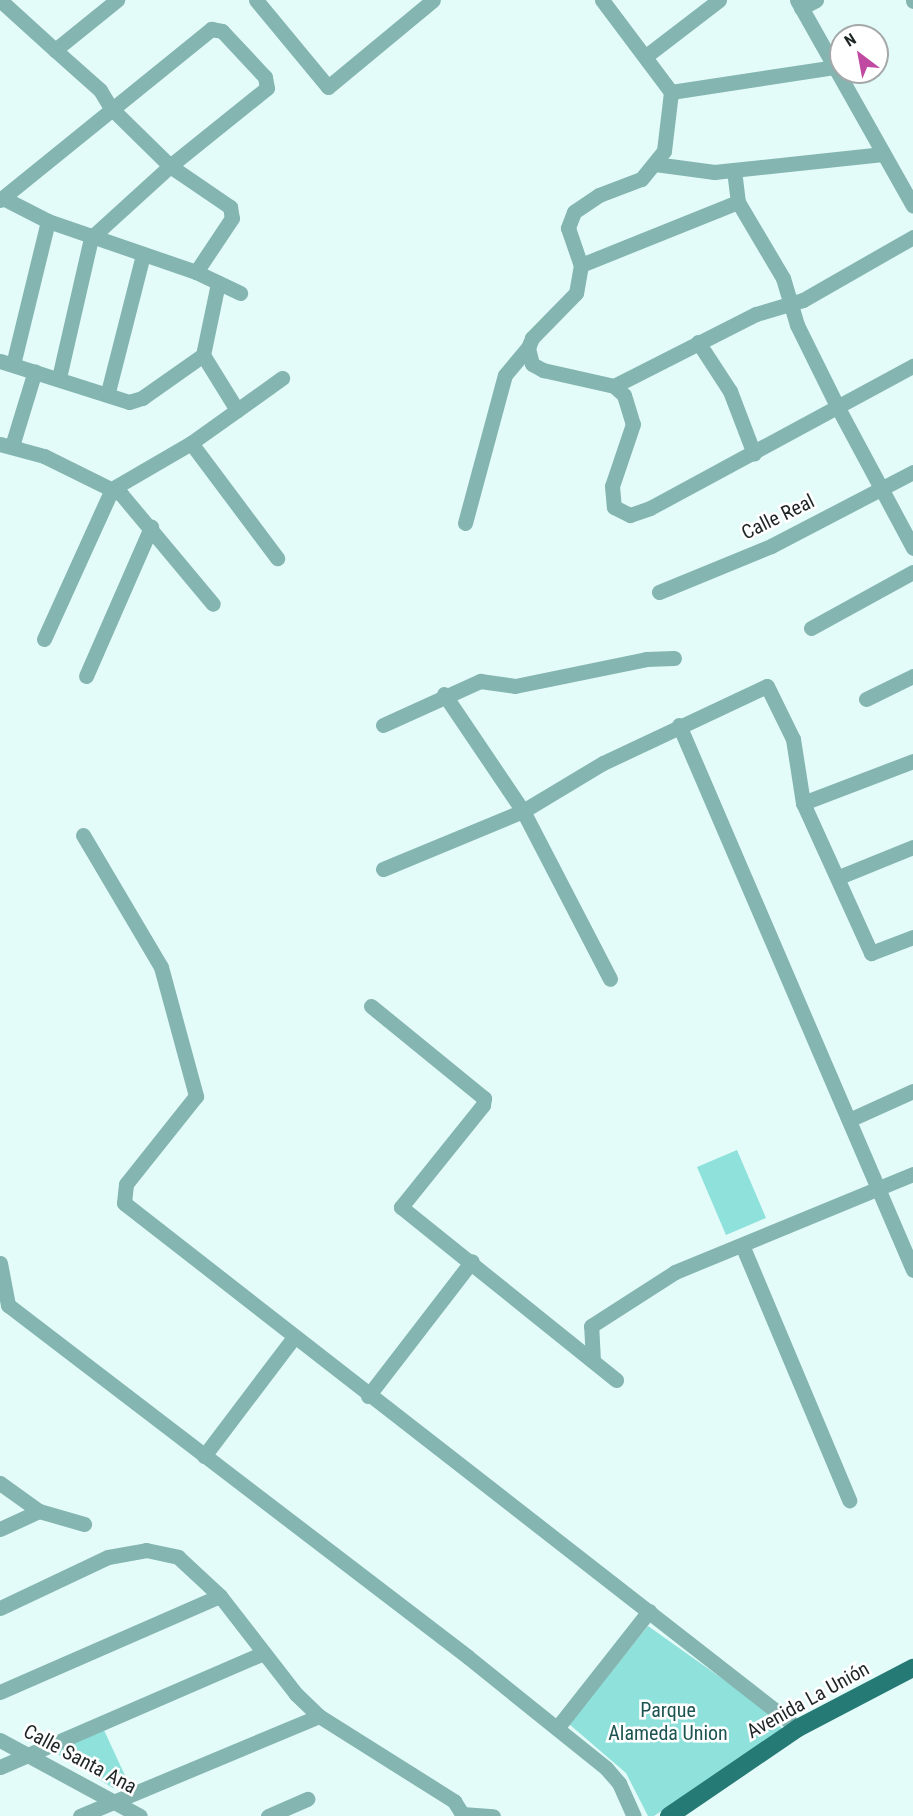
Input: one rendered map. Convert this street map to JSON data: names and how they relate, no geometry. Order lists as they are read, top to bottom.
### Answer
{
  "streets": {
    "main road": ["Avenida La Unión"],
    "street": ["Calle Real", "Calle Santa Ana"]
  },
  "parks": ["Parque Alameda Union"],
  "north": "top left"
}
